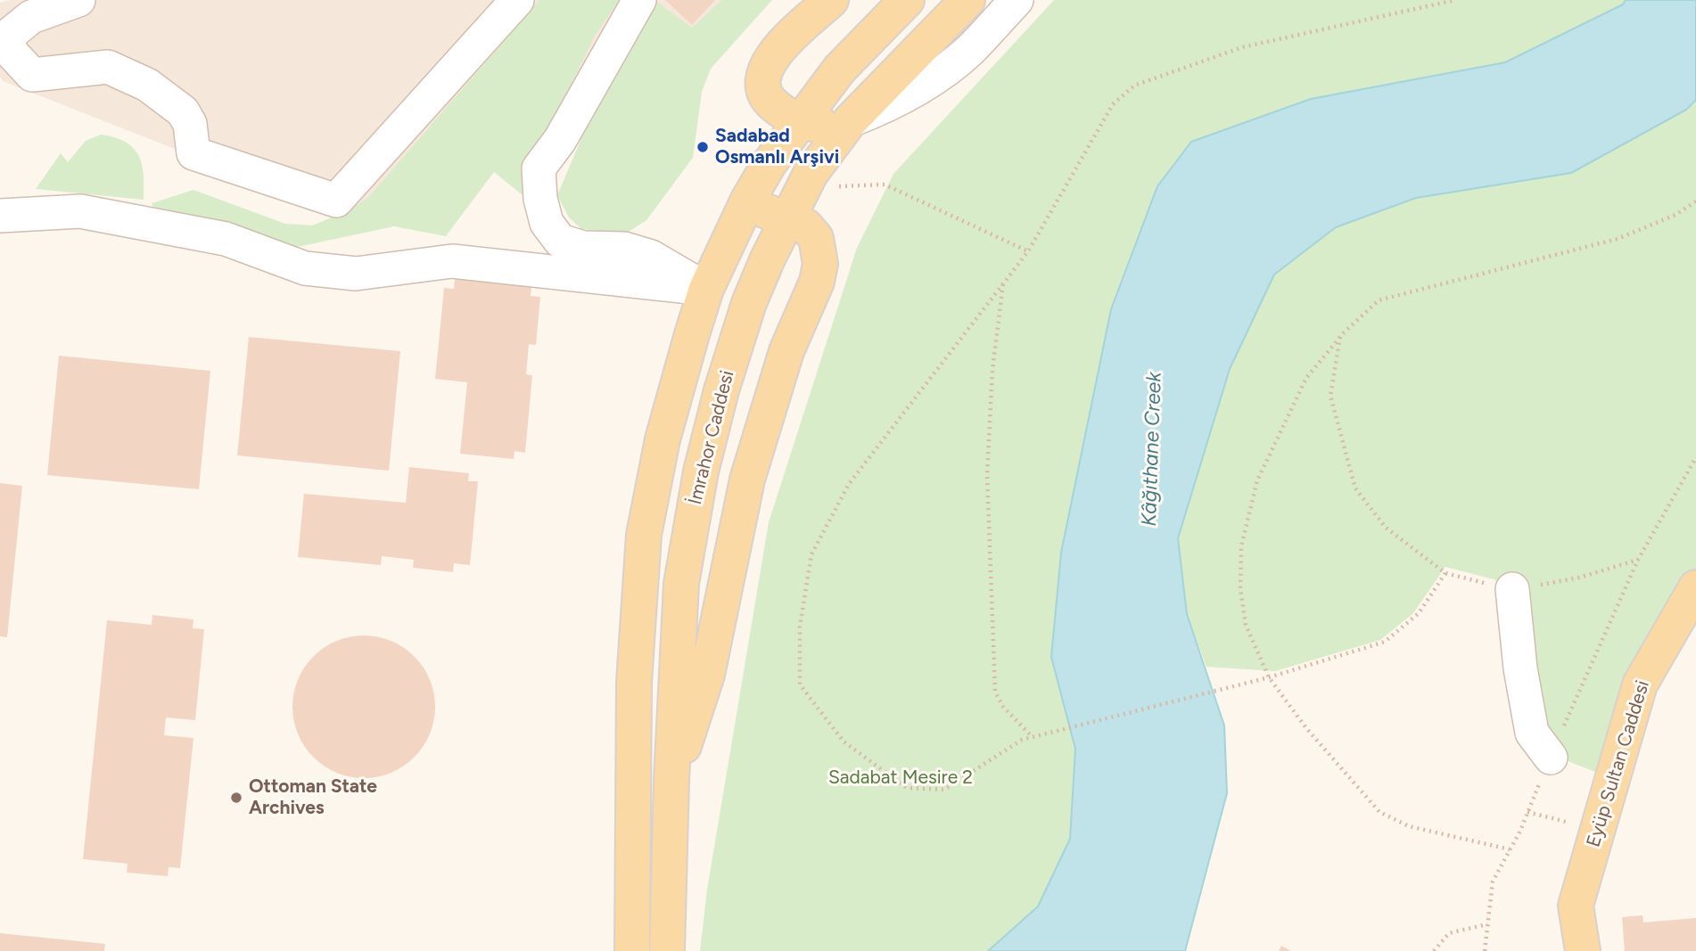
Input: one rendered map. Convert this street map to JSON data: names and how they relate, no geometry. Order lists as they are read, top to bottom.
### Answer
{
  "streets": {
    "main road": ["İmrahor Caddesi", "Eyüp Sultan Caddesi"]
  },
  "water": ["Kâğıthane Creek"],
  "parks": ["Sadabat Mesire 2"],
  "places": ["Sadabad Osmanlı Arşivi", "Ottoman State Archives"]
}
